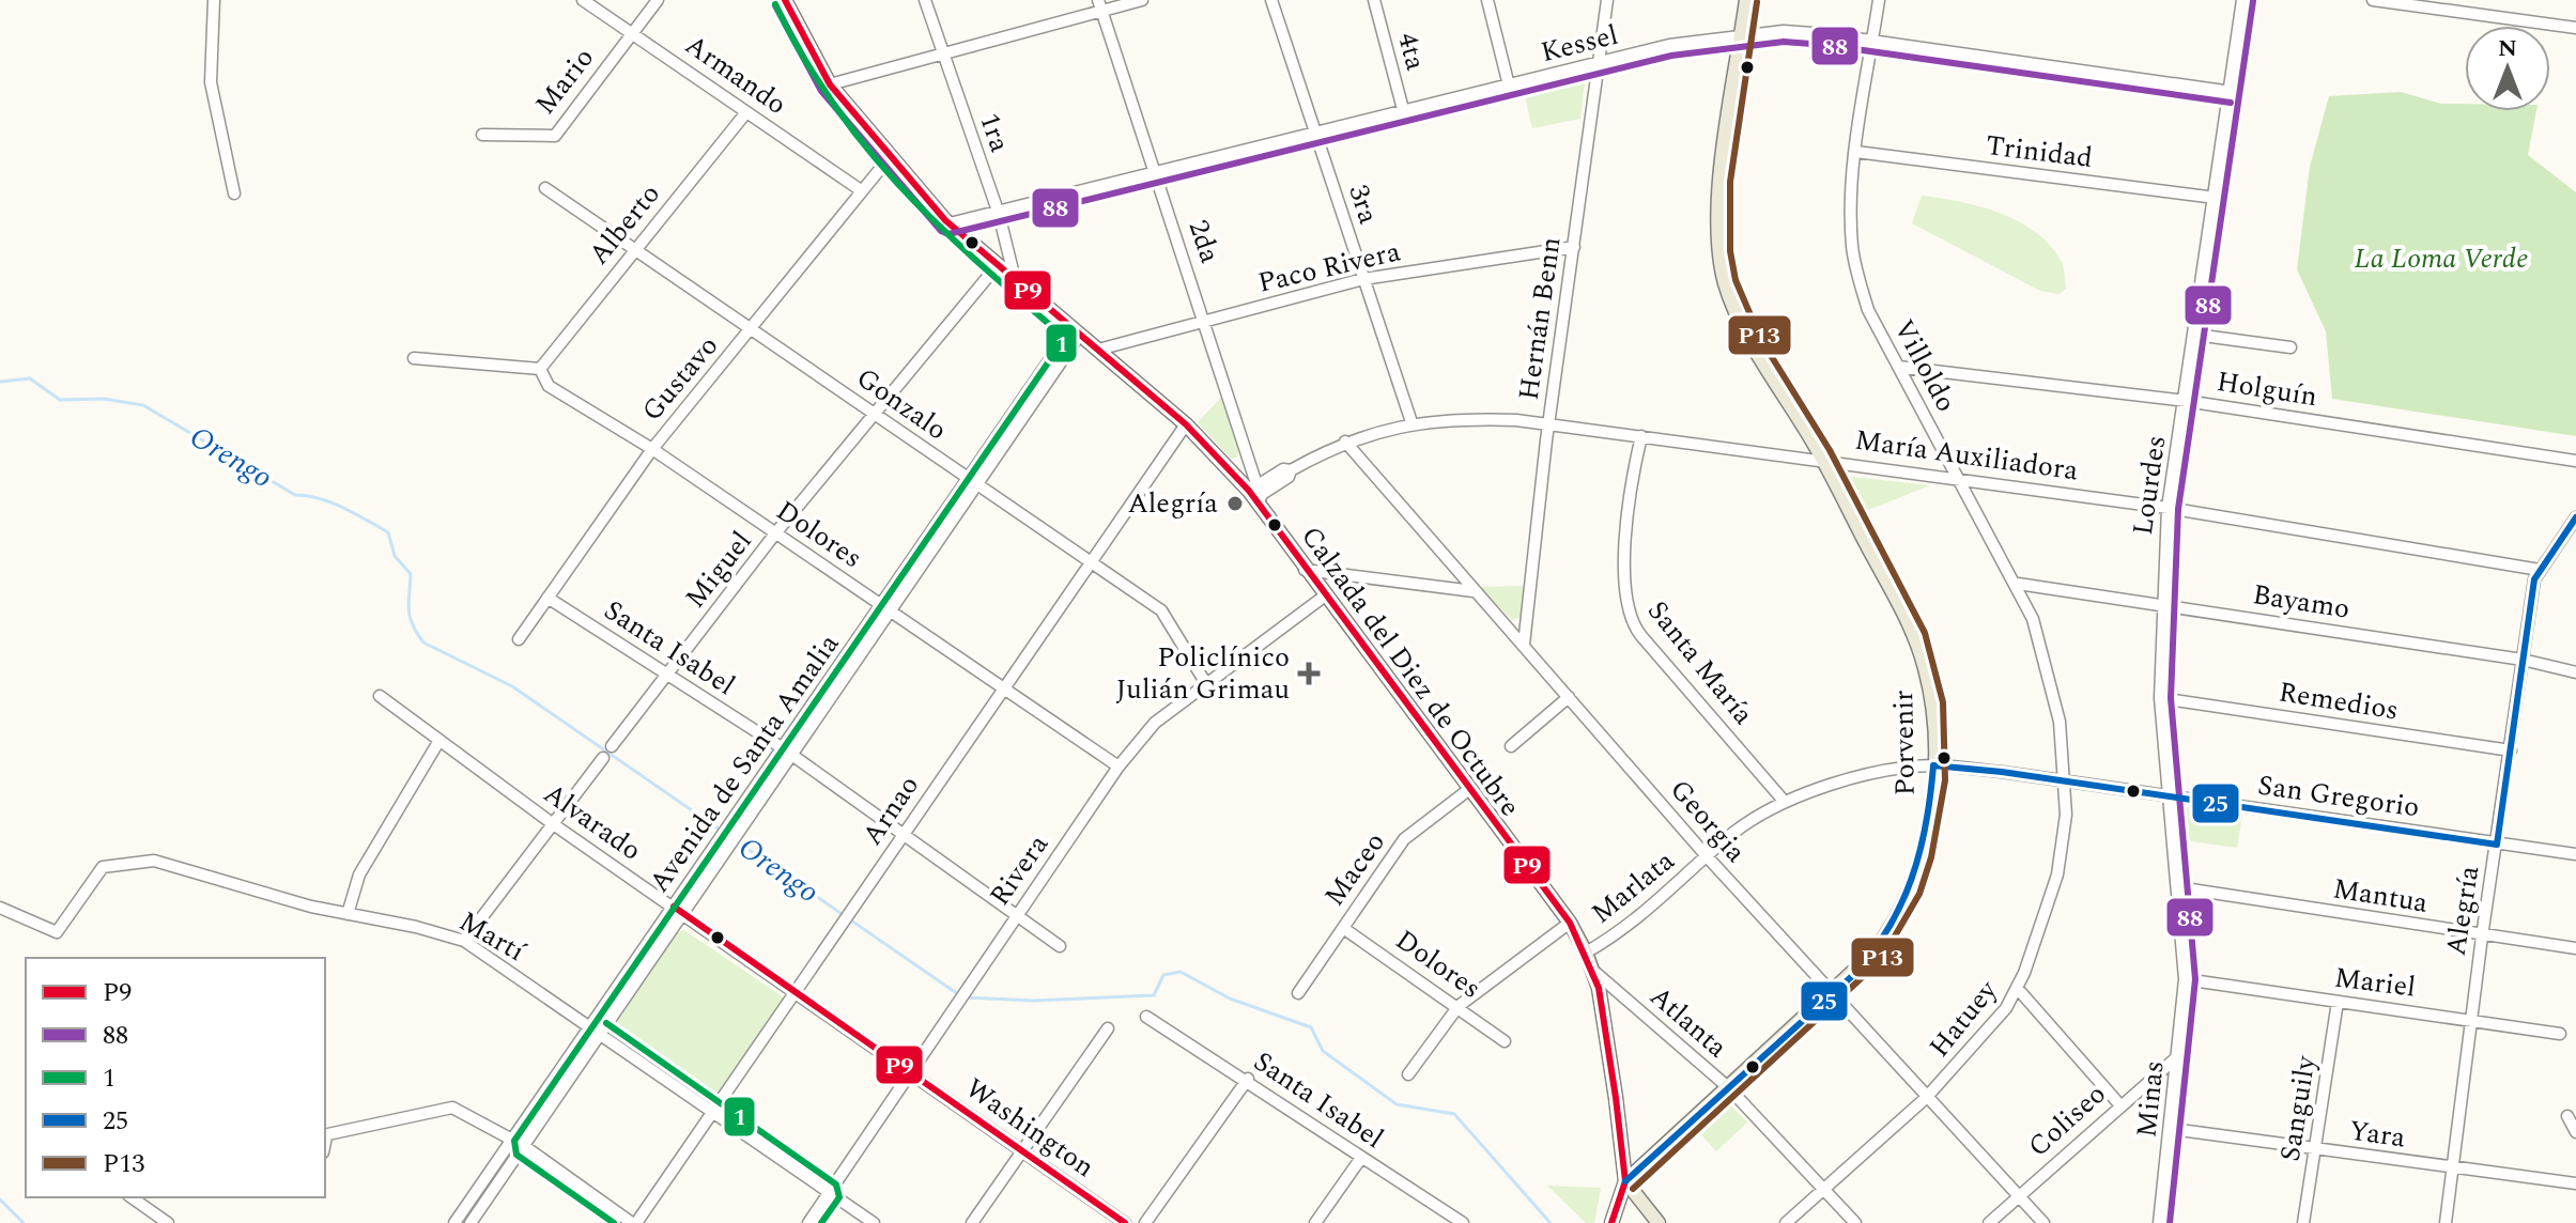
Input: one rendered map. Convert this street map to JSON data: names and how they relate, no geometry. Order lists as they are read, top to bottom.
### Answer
{
  "streets": {
    "main road": ["Calzada del Diez de Octubre", "Porvenir"],
    "street": [
      "Kessel",
      "4ta",
      "Armando",
      "Mario",
      "1ra",
      "Trinidad",
      "3ra",
      "Alberto",
      "2da",
      "Paco Rivera",
      "Hernán Benn",
      "Villoldo",
      "Gustavo",
      "Holguín",
      "Gonzalo",
      "María Auxiliadora",
      "Lourdes",
      "Dolores",
      "Miguel",
      "Bayamo",
      "Santa Isabel",
      "Santa María",
      "Remedios",
      "Avenida de Santa Amalia",
      "San Gregorio",
      "Arnao",
      "Georgia",
      "Alvarado",
      "Maceo",
      "Rivera",
      "Marlata",
      "Mantua",
      "Alegría",
      "Martí",
      "Mariel",
      "Hatuey",
      "Atlanta",
      "Minas",
      "Sanguily",
      "Coliseo",
      "Washington",
      "Yara"
    ]
  },
  "crossings": [
    ["Kessel", "4ta"],
    ["Kessel", "1ra"],
    ["Kessel", "3ra"],
    ["Kessel", "2da"],
    ["Kessel", "Hernán Benn"],
    ["Kessel", "Villoldo"],
    ["Kessel", "Lourdes"],
    ["Kessel", "Calzada del Diez de Octubre"],
    ["Kessel", "Porvenir"],
    ["Armando", "Mario"],
    ["Armando", "Alberto"],
    ["Armando", "Gustavo"],
    ["1ra", "Calzada del Diez de Octubre"],
    ["Trinidad", "Villoldo"],
    ["Trinidad", "Lourdes"],
    ["3ra", "Paco Rivera"],
    ["3ra", "María Auxiliadora"],
    ["Alberto", "Gonzalo"],
    ["Alberto", "Dolores"],
    ["2da", "Paco Rivera"],
    ["2da", "María Auxiliadora"],
    ["2da", "Calzada del Diez de Octubre"],
    ["Paco Rivera", "Hernán Benn"],
    ["Paco Rivera", "Calzada del Diez de Octubre"],
    ["Hernán Benn", "María Auxiliadora"],
    ["Hernán Benn", "Georgia"],
    ["Villoldo", "Holguín"],
    ["Villoldo", "María Auxiliadora"],
    ["Villoldo", "Bayamo"],
    ["Villoldo", "San Gregorio"],
    ["Villoldo", "Hatuey"],
    ["Gustavo", "Gonzalo"],
    ["Gustavo", "Dolores"],
    ["Gustavo", "Santa Isabel"],
    ["Gustavo", "Calzada del Diez de Octubre"],
    ["Holguín", "Lourdes"],
    ["Gonzalo", "Miguel"],
    ["Gonzalo", "Avenida de Santa Amalia"],
    ["Gonzalo", "Arnao"],
    ["Gonzalo", "Rivera"],
    ["María Auxiliadora", "Lourdes"],
    ["María Auxiliadora", "Santa María"],
    ["María Auxiliadora", "Calzada del Diez de Octubre"],
    ["María Auxiliadora", "Porvenir"],
    ["María Auxiliadora", "Georgia"],
    ["María Auxiliadora", "Alegría"],
    ["Lourdes", "Bayamo"],
    ["Lourdes", "Remedios"],
    ["Lourdes", "San Gregorio"],
    ["Lourdes", "Mantua"],
    ["Lourdes", "Mariel"],
    ["Lourdes", "Minas"],
    ["Dolores", "Miguel"],
    ["Dolores", "Avenida de Santa Amalia"],
    ["Dolores", "Arnao"],
    ["Dolores", "Maceo"],
    ["Dolores", "Rivera"],
    ["Miguel", "Santa Isabel"],
    ["Miguel", "Calzada del Diez de Octubre"],
    ["Bayamo", "Alegría"],
    ["Santa Isabel", "Avenida de Santa Amalia"],
    ["Santa Isabel", "Arnao"],
    ["Santa Isabel", "Rivera"],
    ["Santa María", "San Gregorio"],
    ["Calzada del Diez de Octubre", "Porvenir"],
    ["Calzada del Diez de Octubre", "Avenida de Santa Amalia"],
    ["Calzada del Diez de Octubre", "Arnao"],
    ["Calzada del Diez de Octubre", "Maceo"],
    ["Calzada del Diez de Octubre", "Rivera"],
    ["Calzada del Diez de Octubre", "Marlata"],
    ["Calzada del Diez de Octubre", "Atlanta"],
    ["Remedios", "Alegría"],
    ["Porvenir", "San Gregorio"],
    ["Porvenir", "Georgia"],
    ["Porvenir", "Atlanta"],
    ["Avenida de Santa Amalia", "Alvarado"],
    ["Avenida de Santa Amalia", "Martí"],
    ["San Gregorio", "Georgia"],
    ["San Gregorio", "Marlata"],
    ["San Gregorio", "Alegría"],
    ["San Gregorio", "Hatuey"],
    ["Arnao", "Alvarado"],
    ["Arnao", "Martí"],
    ["Georgia", "Marlata"],
    ["Georgia", "Hatuey"],
    ["Georgia", "Coliseo"],
    ["Alvarado", "Rivera"],
    ["Alvarado", "Washington"],
    ["Rivera", "Martí"],
    ["Rivera", "Washington"],
    ["Mantua", "Alegría"],
    ["Alegría", "Mariel"],
    ["Alegría", "Yara"],
    ["Mariel", "Minas"],
    ["Mariel", "Sanguily"],
    ["Hatuey", "Atlanta"],
    ["Minas", "Coliseo"],
    ["Minas", "Yara"],
    ["Sanguily", "Yara"]
  ],
  "water": ["Orengo"],
  "parks": ["La Loma Verde"],
  "places": {
    "other": ["Alegría"],
    "health": ["Policlínico Julián Grimau"]
  },
  "lines": [
    "transit line P9",
    "transit line 88",
    "transit line P13",
    "transit line 1",
    "transit line 25"
  ],
  "legend": [
    "P9",
    "88",
    "1",
    "25",
    "P13"
  ],
  "north": "top"
}
